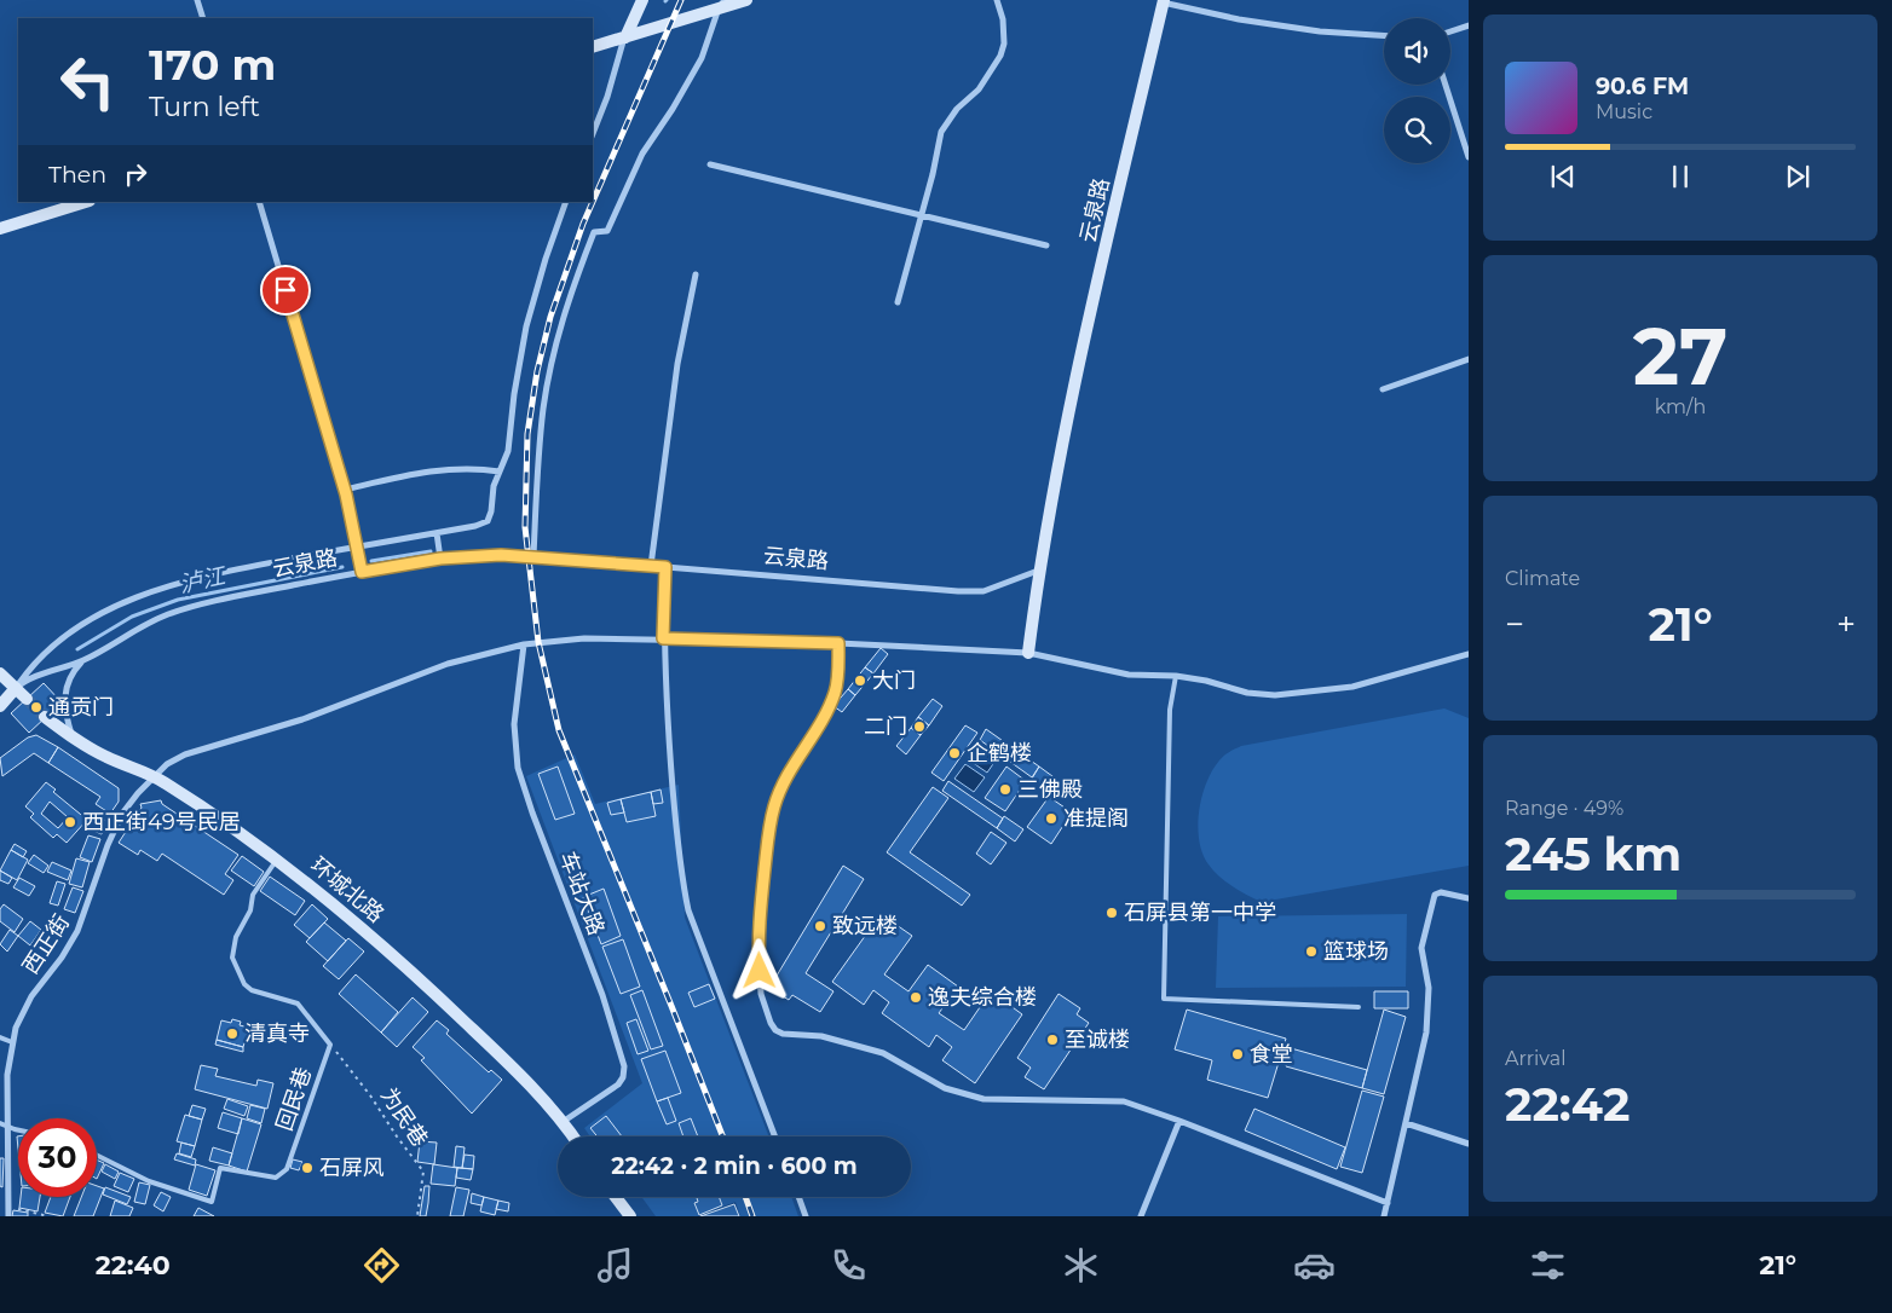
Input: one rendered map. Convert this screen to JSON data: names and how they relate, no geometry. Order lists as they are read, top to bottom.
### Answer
{
  "streets": {
    "street": [
      "云泉路",
      "环城北路",
      "车站大路",
      "西正街"
    ],
    "lane": ["回民巷"],
    "path": ["为民巷"]
  },
  "crossings": [
    ["云泉路", "西正街"],
    ["环城北路", "车站大路"],
    ["环城北路", "西正街"],
    ["环城北路", "回民巷"],
    ["车站大路", "西正街"],
    ["回民巷", "为民巷"]
  ],
  "water": ["泸江"],
  "places": [
    "大门",
    "通贡门",
    "二门",
    "企鹤楼",
    "三佛殿",
    "准提阁",
    "西正街49号民居",
    "石屏县第一中学",
    "致远楼",
    "篮球场",
    "逸夫综合楼",
    "清真寺",
    "至诚楼",
    "食堂",
    "石屏风"
  ],
  "page": {
    "turn": ["170 m", "Turn left"],
    "song": ["90.6 FM", "Music"],
    "then": "Then",
    "tile": [
      ["27", "km/h"],
      "Climate",
      ["Range · 49%", "245 km"],
      ["Arrival", "22:42"]
    ],
    "heat": ["−", "21°", "+"],
    "limit": "30",
    "trip": "22:42 · 2 min · 600 m",
    "tabs": ["22:40", "21°"]
  }
}
